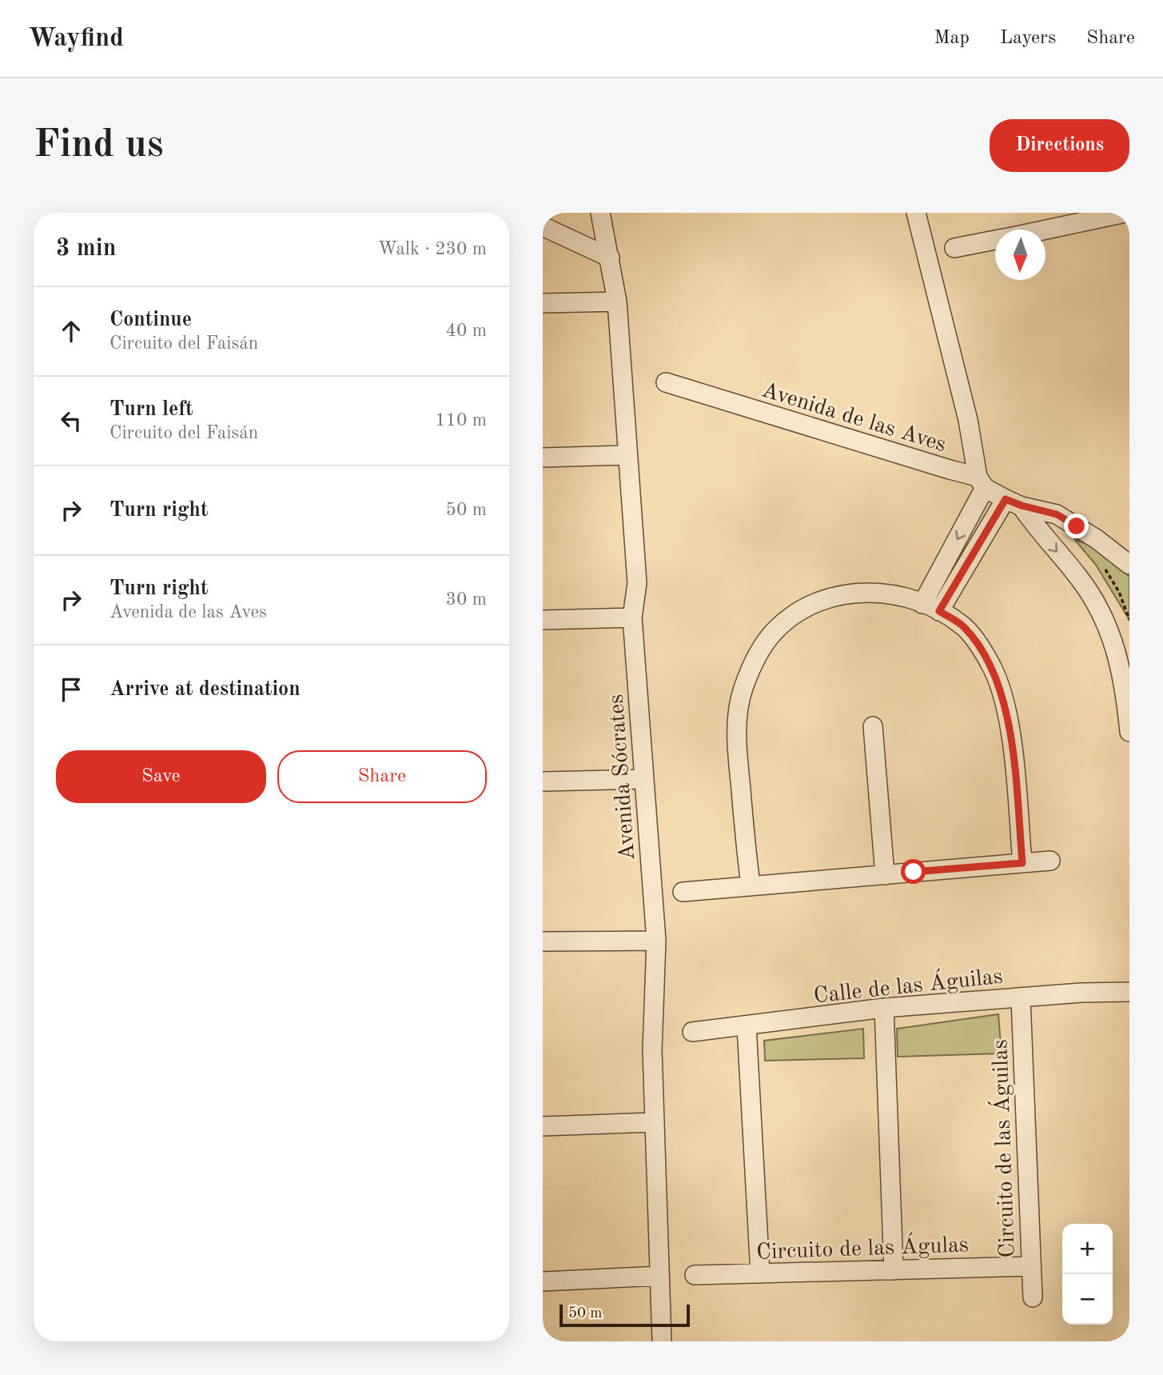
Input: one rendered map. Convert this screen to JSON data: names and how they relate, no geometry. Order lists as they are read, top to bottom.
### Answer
{
  "streets": {
    "street": [
      "Avenida de las Aves",
      "Avenida Sócrates",
      "Calle de las Águilas",
      "Circuito de las Águilas",
      "Circuito de las Águlas"
    ]
  },
  "crossings": [
    ["Calle de las Águilas", "Circuito de las Águilas"],
    ["Circuito de las Águilas", "Circuito de las Águlas"]
  ],
  "scale_bar": "50 m",
  "north": "bottom",
  "page": {
    "header": "Wayfind",
    "nav": ["Map", "Layers", "Share"],
    "buttons": [
      "Directions",
      ["Save", "Share"]
    ],
    "title": "Find us",
    "heading": ["3 min", "Walk · 230 m"],
    "list": [
      ["Continue", "Circuito del Faisán", "40 m"],
      ["Turn left", "Circuito del Faisán", "110 m"],
      ["Turn right", "50 m"],
      ["Turn right", "Avenida de las Aves", "30 m"],
      "Arrive at destination"
    ],
    "map_buttons": ["+", "−"],
    "scale": "50 m"
  }
}
